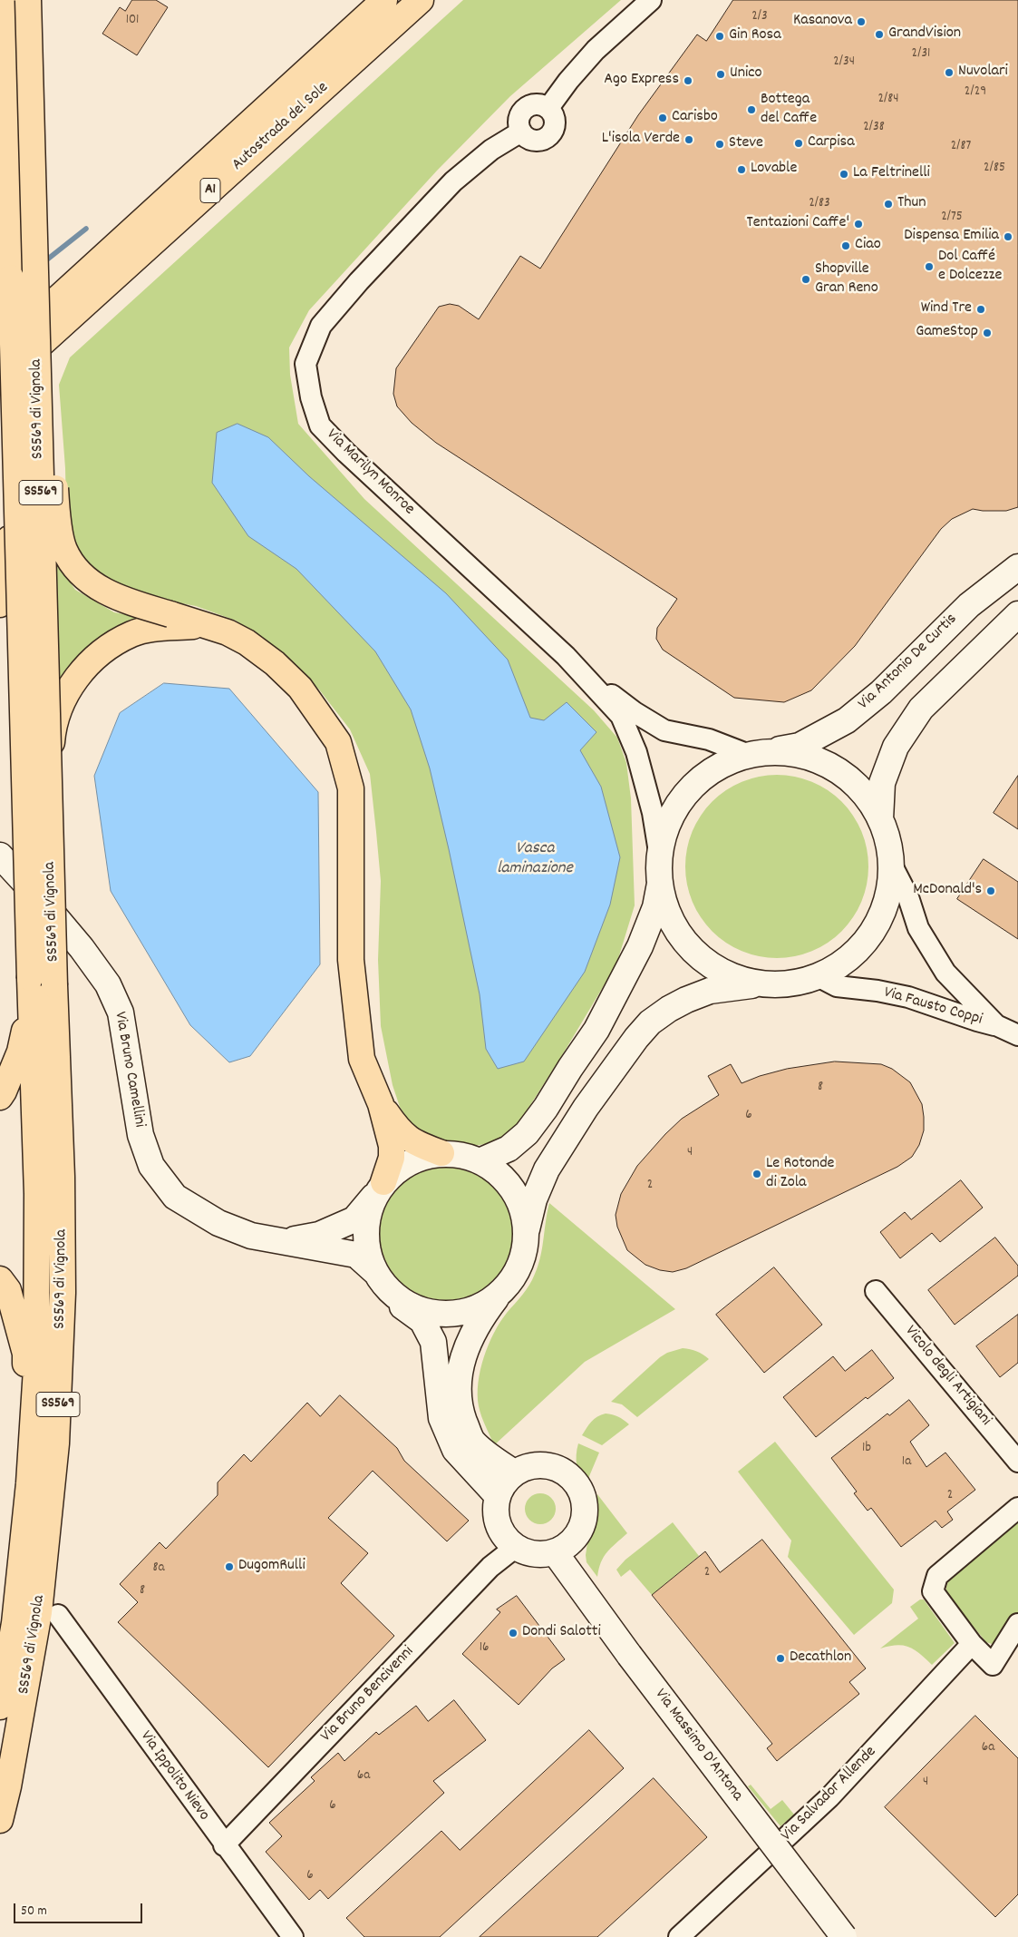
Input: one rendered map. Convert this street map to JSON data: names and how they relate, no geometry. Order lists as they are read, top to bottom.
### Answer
{
  "streets": {
    "highway": [
      "Autostrada del Sole",
      "A1",
      "SS569 di Vignola",
      "SS569"
    ],
    "street": [
      "Via Marilyn Monroe",
      "Via Antonio De Curtis",
      "Via Fausto Coppi",
      "Via Bruno Camellini",
      "Vicolo degli Artigiani",
      "Via Bruno Bencivenni",
      "Via Massimo D'Antona",
      "Via Ippolito Nievo",
      "Via Salvador Allende"
    ]
  },
  "crossings": [
    ["Via Marilyn Monroe", "Via Antonio De Curtis"],
    ["Via Bruno Bencivenni", "Via Massimo D'Antona"],
    ["Via Bruno Bencivenni", "Via Ippolito Nievo"]
  ],
  "water": ["Vasca laminazione"],
  "places": [
    "Kasanova",
    "GrandVision",
    "Gin Rosa",
    "Nuvolari",
    "Unico",
    "Ago Express",
    "Bottega del Caffe",
    "Carisbo",
    "L'isola Verde",
    "Carpisa",
    "Steve",
    "Lovable",
    "La Feltrinelli",
    "Thun",
    "Tentazioni Caffe'",
    "Dispensa Emilia",
    "Ciao",
    "Dol Caffé e Dolcezze",
    "Shopville Gran Reno",
    "Wind Tre",
    "GameStop",
    "McDonald's",
    "Le Rotonde di Zola",
    "DugomRulli",
    "Dondi Salotti",
    "Decathlon"
  ],
  "house_numbers": [
    "2/3",
    "101",
    "2/31",
    "2/34",
    "2/29",
    "2/84",
    "2/38",
    "2/87",
    "2/85",
    "2/83",
    "2/75",
    "8",
    "6",
    "4",
    "2",
    "1b",
    "1a",
    "2",
    "8a",
    "2",
    "8",
    "16",
    "6a",
    "6a",
    "4",
    "6",
    "6"
  ],
  "scale_bar": "50 m"
}
